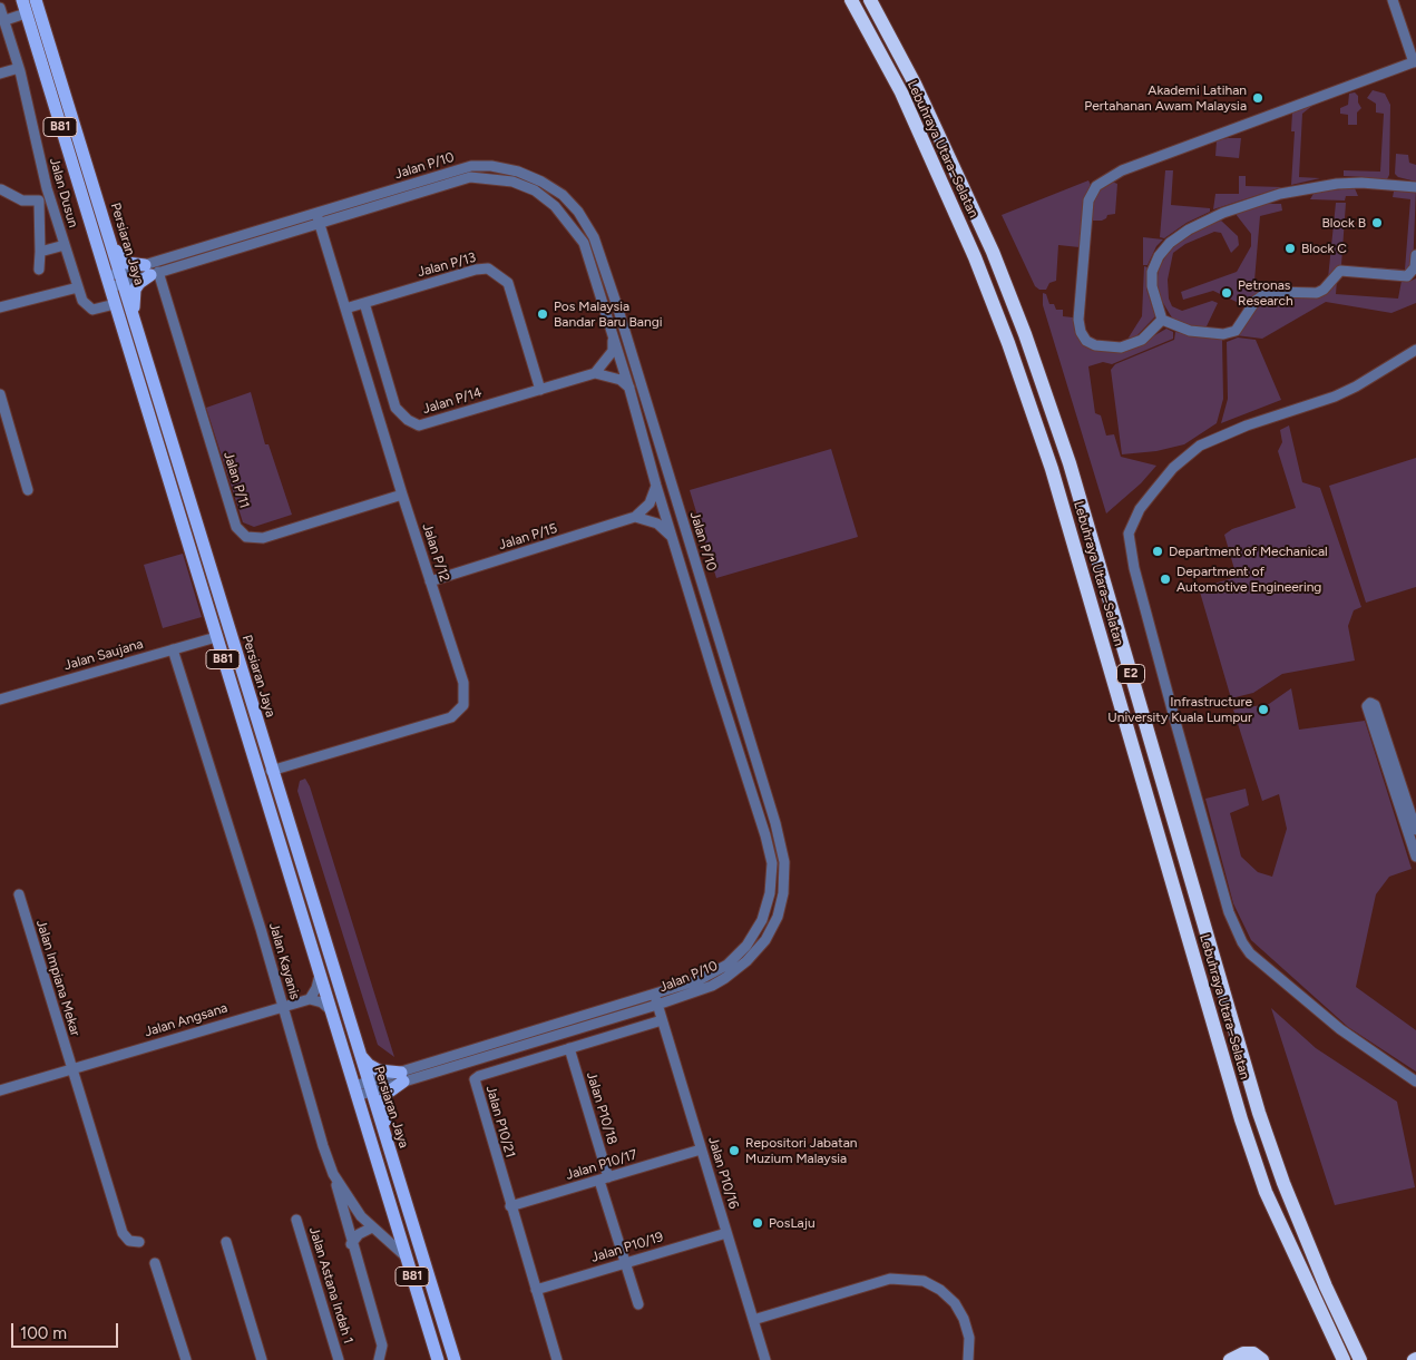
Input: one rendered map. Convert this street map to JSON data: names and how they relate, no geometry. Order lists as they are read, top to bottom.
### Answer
{
  "streets": {
    "highway": ["Lebuhraya Utara–Selatan", "E2"],
    "main road": ["B81", "Persiaran Jaya"],
    "street": [
      "Jalan P/10",
      "Jalan Dusun",
      "Jalan P/13",
      "Jalan P/14",
      "Jalan P/11",
      "Jalan P/15",
      "Jalan P/12",
      "Jalan Saujana",
      "Jalan Kayanis",
      "Jalan Impiana Mekar",
      "Jalan Angsana",
      "Jalan P10/18",
      "Jalan P10/21",
      "Jalan P10/17",
      "Jalan P10/16",
      "Jalan P10/19",
      "Jalan Astana Indah 1"
    ]
  },
  "crossings": [
    ["Jalan P/10", "Persiaran Jaya"],
    ["Jalan P/10", "Jalan P/11"],
    ["Jalan P/10", "Jalan P/12"],
    ["Jalan P/10", "Jalan P10/16"],
    ["Jalan Dusun", "Persiaran Jaya"],
    ["Persiaran Jaya", "Jalan P/12"],
    ["Persiaran Jaya", "Jalan Saujana"],
    ["Persiaran Jaya", "Jalan Kayanis"],
    ["Jalan P/13", "Jalan P/14"],
    ["Jalan P/13", "Jalan P/12"],
    ["Jalan P/11", "Jalan P/12"],
    ["Jalan P/15", "Jalan P/12"],
    ["Jalan Saujana", "Jalan Kayanis"],
    ["Jalan Kayanis", "Jalan Angsana"],
    ["Jalan Impiana Mekar", "Jalan Angsana"],
    ["Jalan P10/18", "Jalan P10/21"],
    ["Jalan P10/18", "Jalan P10/17"],
    ["Jalan P10/18", "Jalan P10/19"],
    ["Jalan P10/21", "Jalan P10/17"],
    ["Jalan P10/21", "Jalan P10/16"],
    ["Jalan P10/21", "Jalan P10/19"],
    ["Jalan P10/17", "Jalan P10/16"],
    ["Jalan P10/16", "Jalan P10/19"]
  ],
  "places": [
    "Akademi Latihan Pertahanan Awam Malaysia",
    "Block B",
    "Block C",
    "Petronas Research",
    "Pos Malaysia Bandar Baru Bangi",
    "Department of Mechanical",
    "Department of Automotive Engineering",
    "Infrastructure University Kuala Lumpur",
    "Repositori Jabatan Muzium Malaysia",
    "PosLaju"
  ],
  "scale_bar": "100 m"
}
